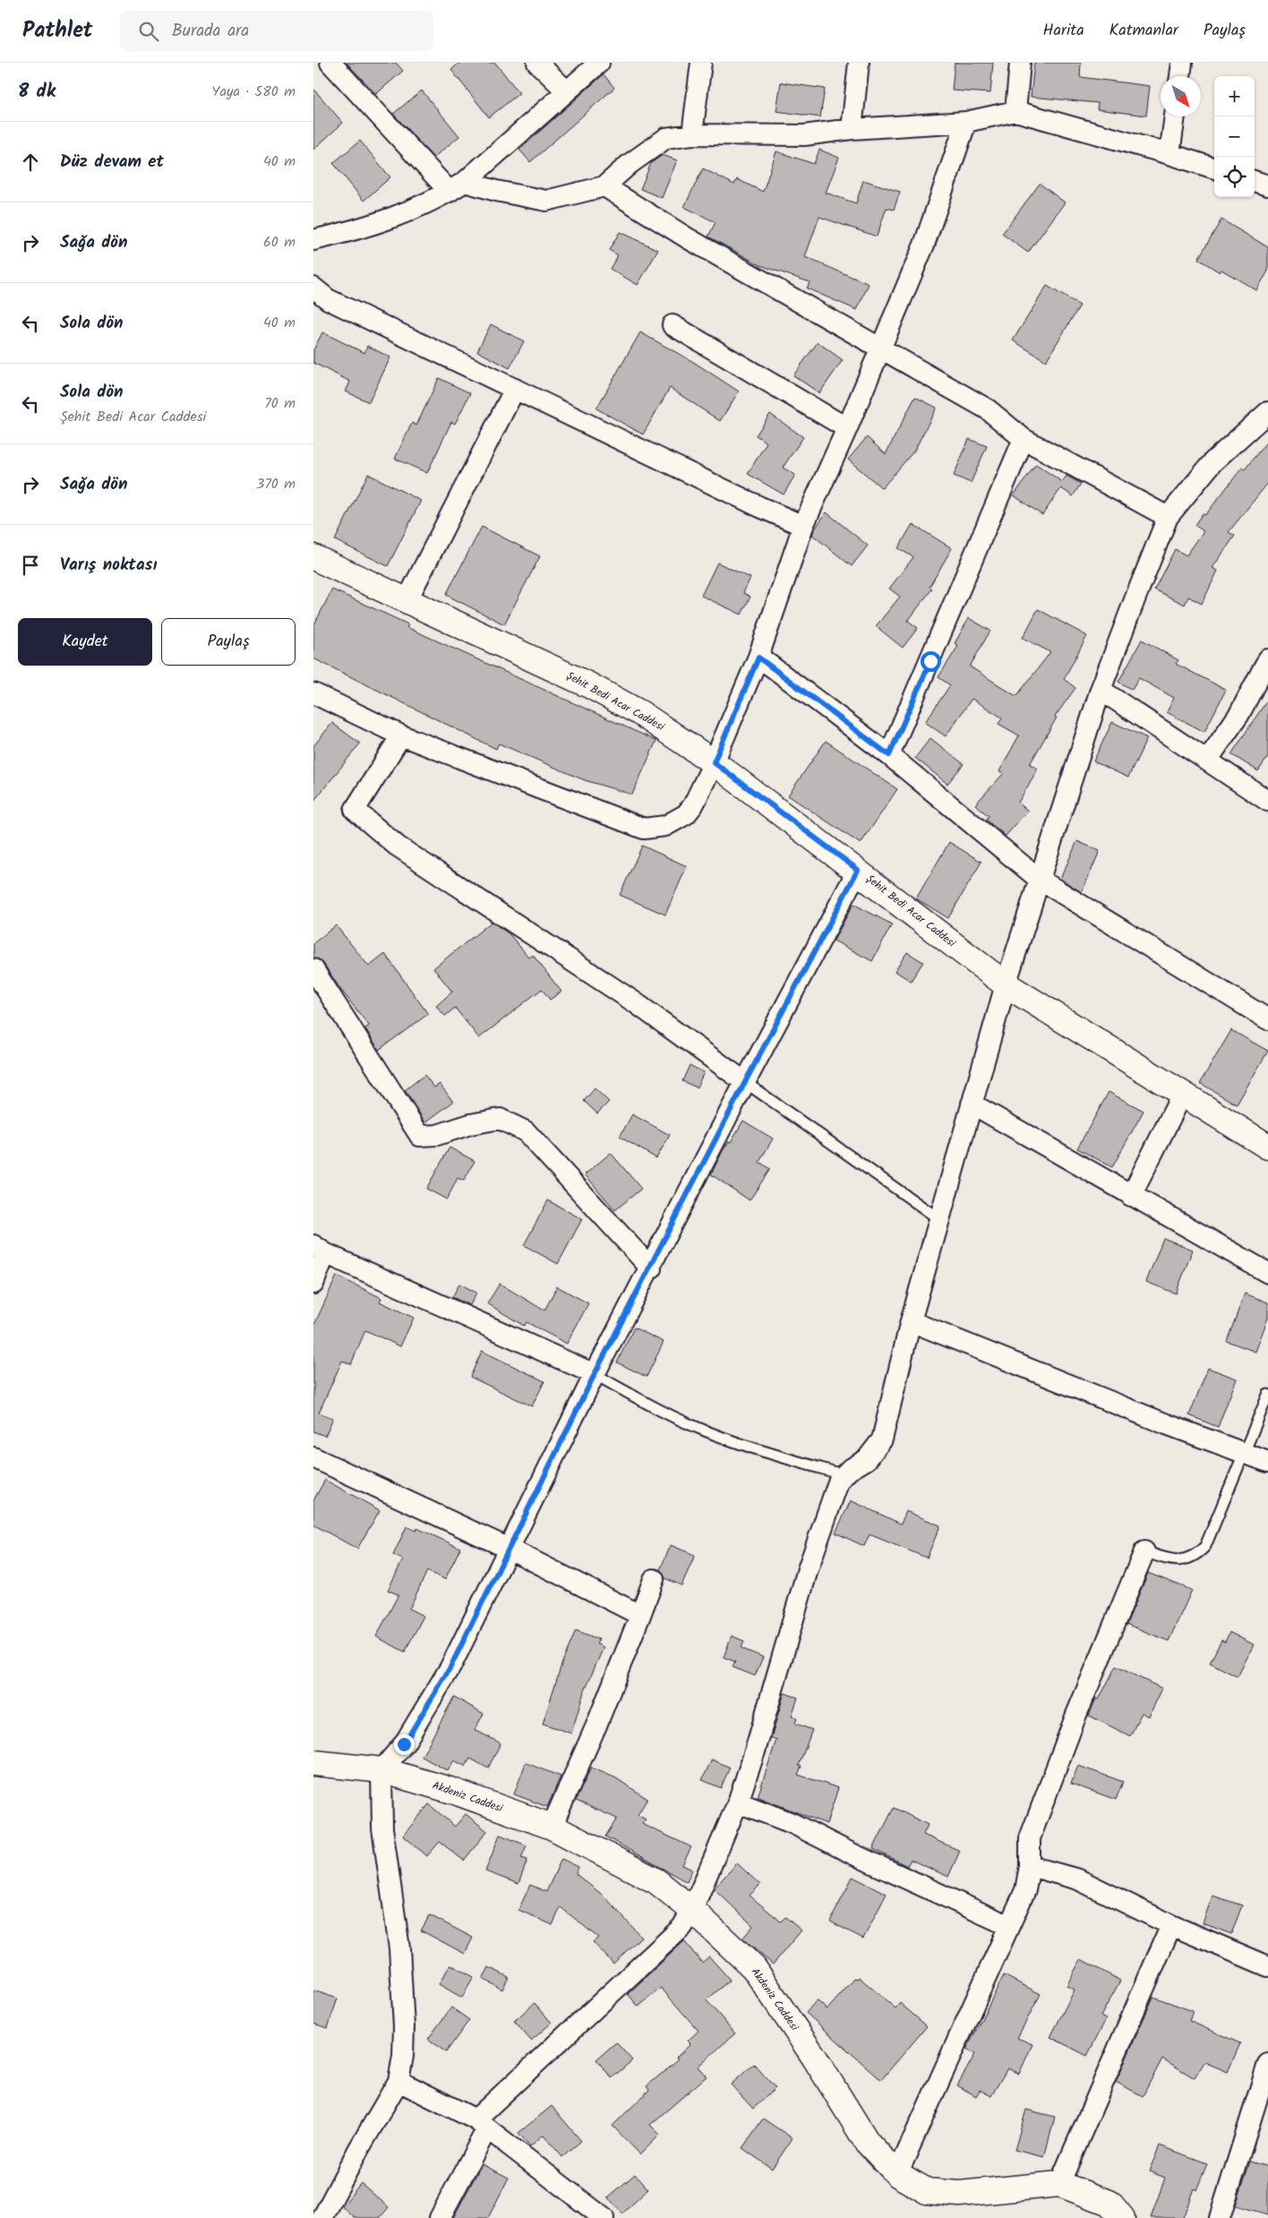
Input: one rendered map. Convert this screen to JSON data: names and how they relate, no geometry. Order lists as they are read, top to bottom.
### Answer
{
  "streets": {
    "street": ["Şehit Bedi Acar Caddesi", "Akdeniz Caddesi"]
  },
  "north": "bottom right",
  "page": {
    "header": "Pathlet",
    "search": "Burada ara",
    "nav": ["Harita", "Katmanlar", "Paylaş"],
    "heading": ["8 dk", "Yaya · 580 m"],
    "map_buttons": ["+", "−"],
    "list": [
      ["Düz devam et", "40 m"],
      ["Sağa dön", "60 m"],
      ["Sola dön", "40 m"],
      ["Sola dön", "Şehit Bedi Acar Caddesi", "70 m"],
      ["Sağa dön", "370 m"],
      "Varış noktası"
    ],
    "buttons": ["Kaydet", "Paylaş"]
  }
}
